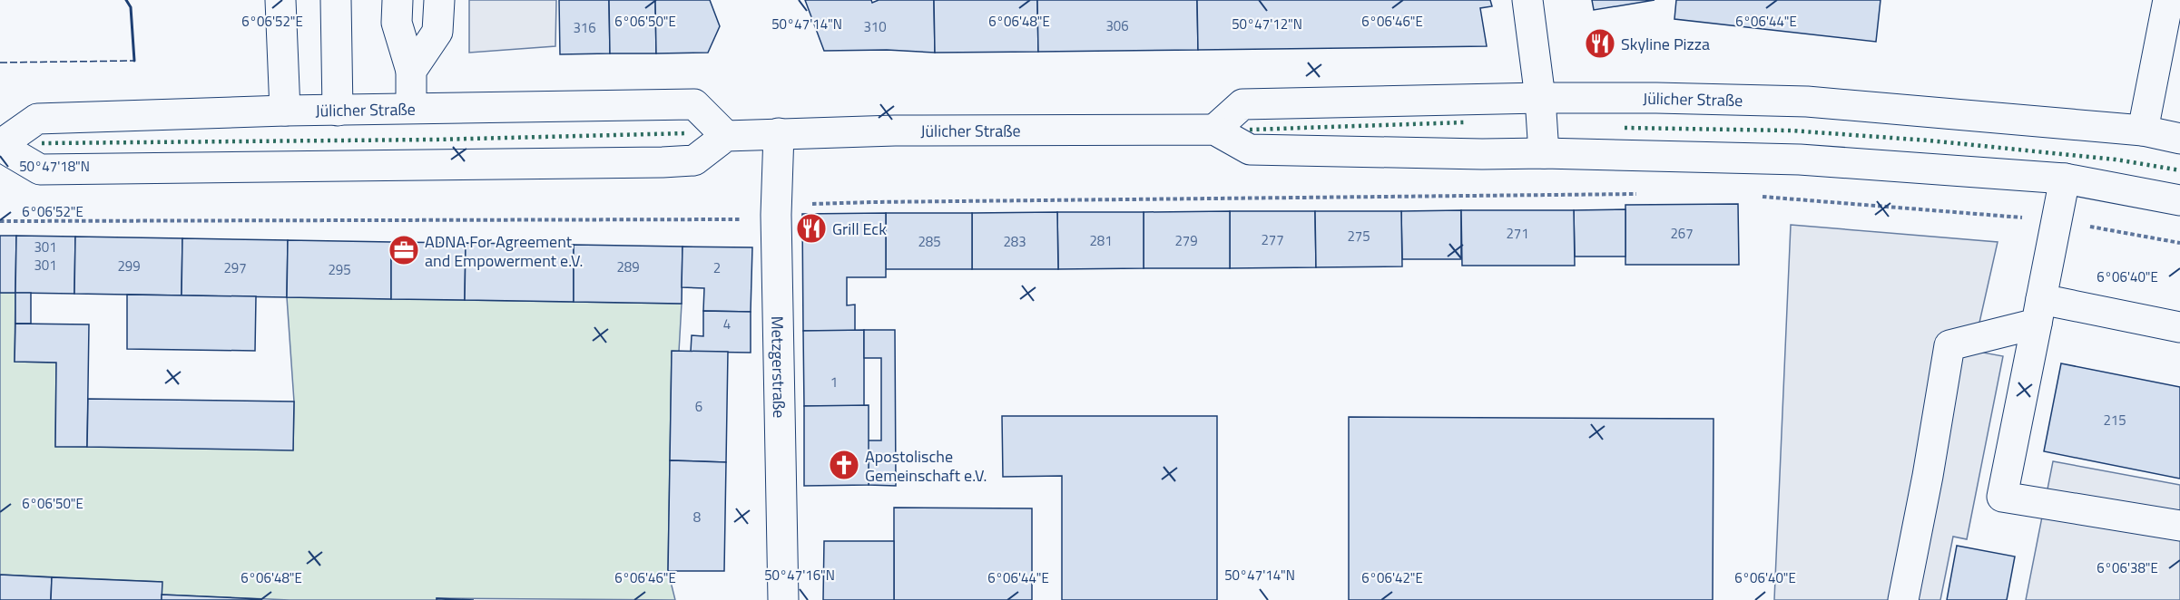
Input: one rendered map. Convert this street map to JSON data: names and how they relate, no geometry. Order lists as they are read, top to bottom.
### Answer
{
  "streets": {
    "main road": ["Jülicher Straße", "Metzgerstraße"]
  },
  "crossings": [
    ["Jülicher Straße", "Metzgerstraße"]
  ],
  "places": {
    "restaurant": ["Skyline Pizza", "Grill Eck"],
    "office": ["ADNA For Agreement and Empowerment e.V."],
    "church": ["Apostolische Gemeinschaft e.V."]
  },
  "house_numbers": [
    "306",
    "310",
    "316",
    "271",
    "267",
    "275",
    "277",
    "281",
    "279",
    "285",
    "283",
    "301",
    "301",
    "299",
    "289",
    "297",
    "2",
    "295",
    "4",
    "1",
    "6",
    "215",
    "8"
  ],
  "coordinates": [
    "6°06'52\"E",
    "6°06'50\"E",
    "6°06'48\"E",
    "6°06'46\"E",
    "6°06'44\"E",
    "50°47'14\"N",
    "50°47'12\"N",
    "50°47'18\"N",
    "6°06'40\"E",
    "6°06'38\"E",
    "50°47'16\"N",
    "6°06'42\"E"
  ]
}
